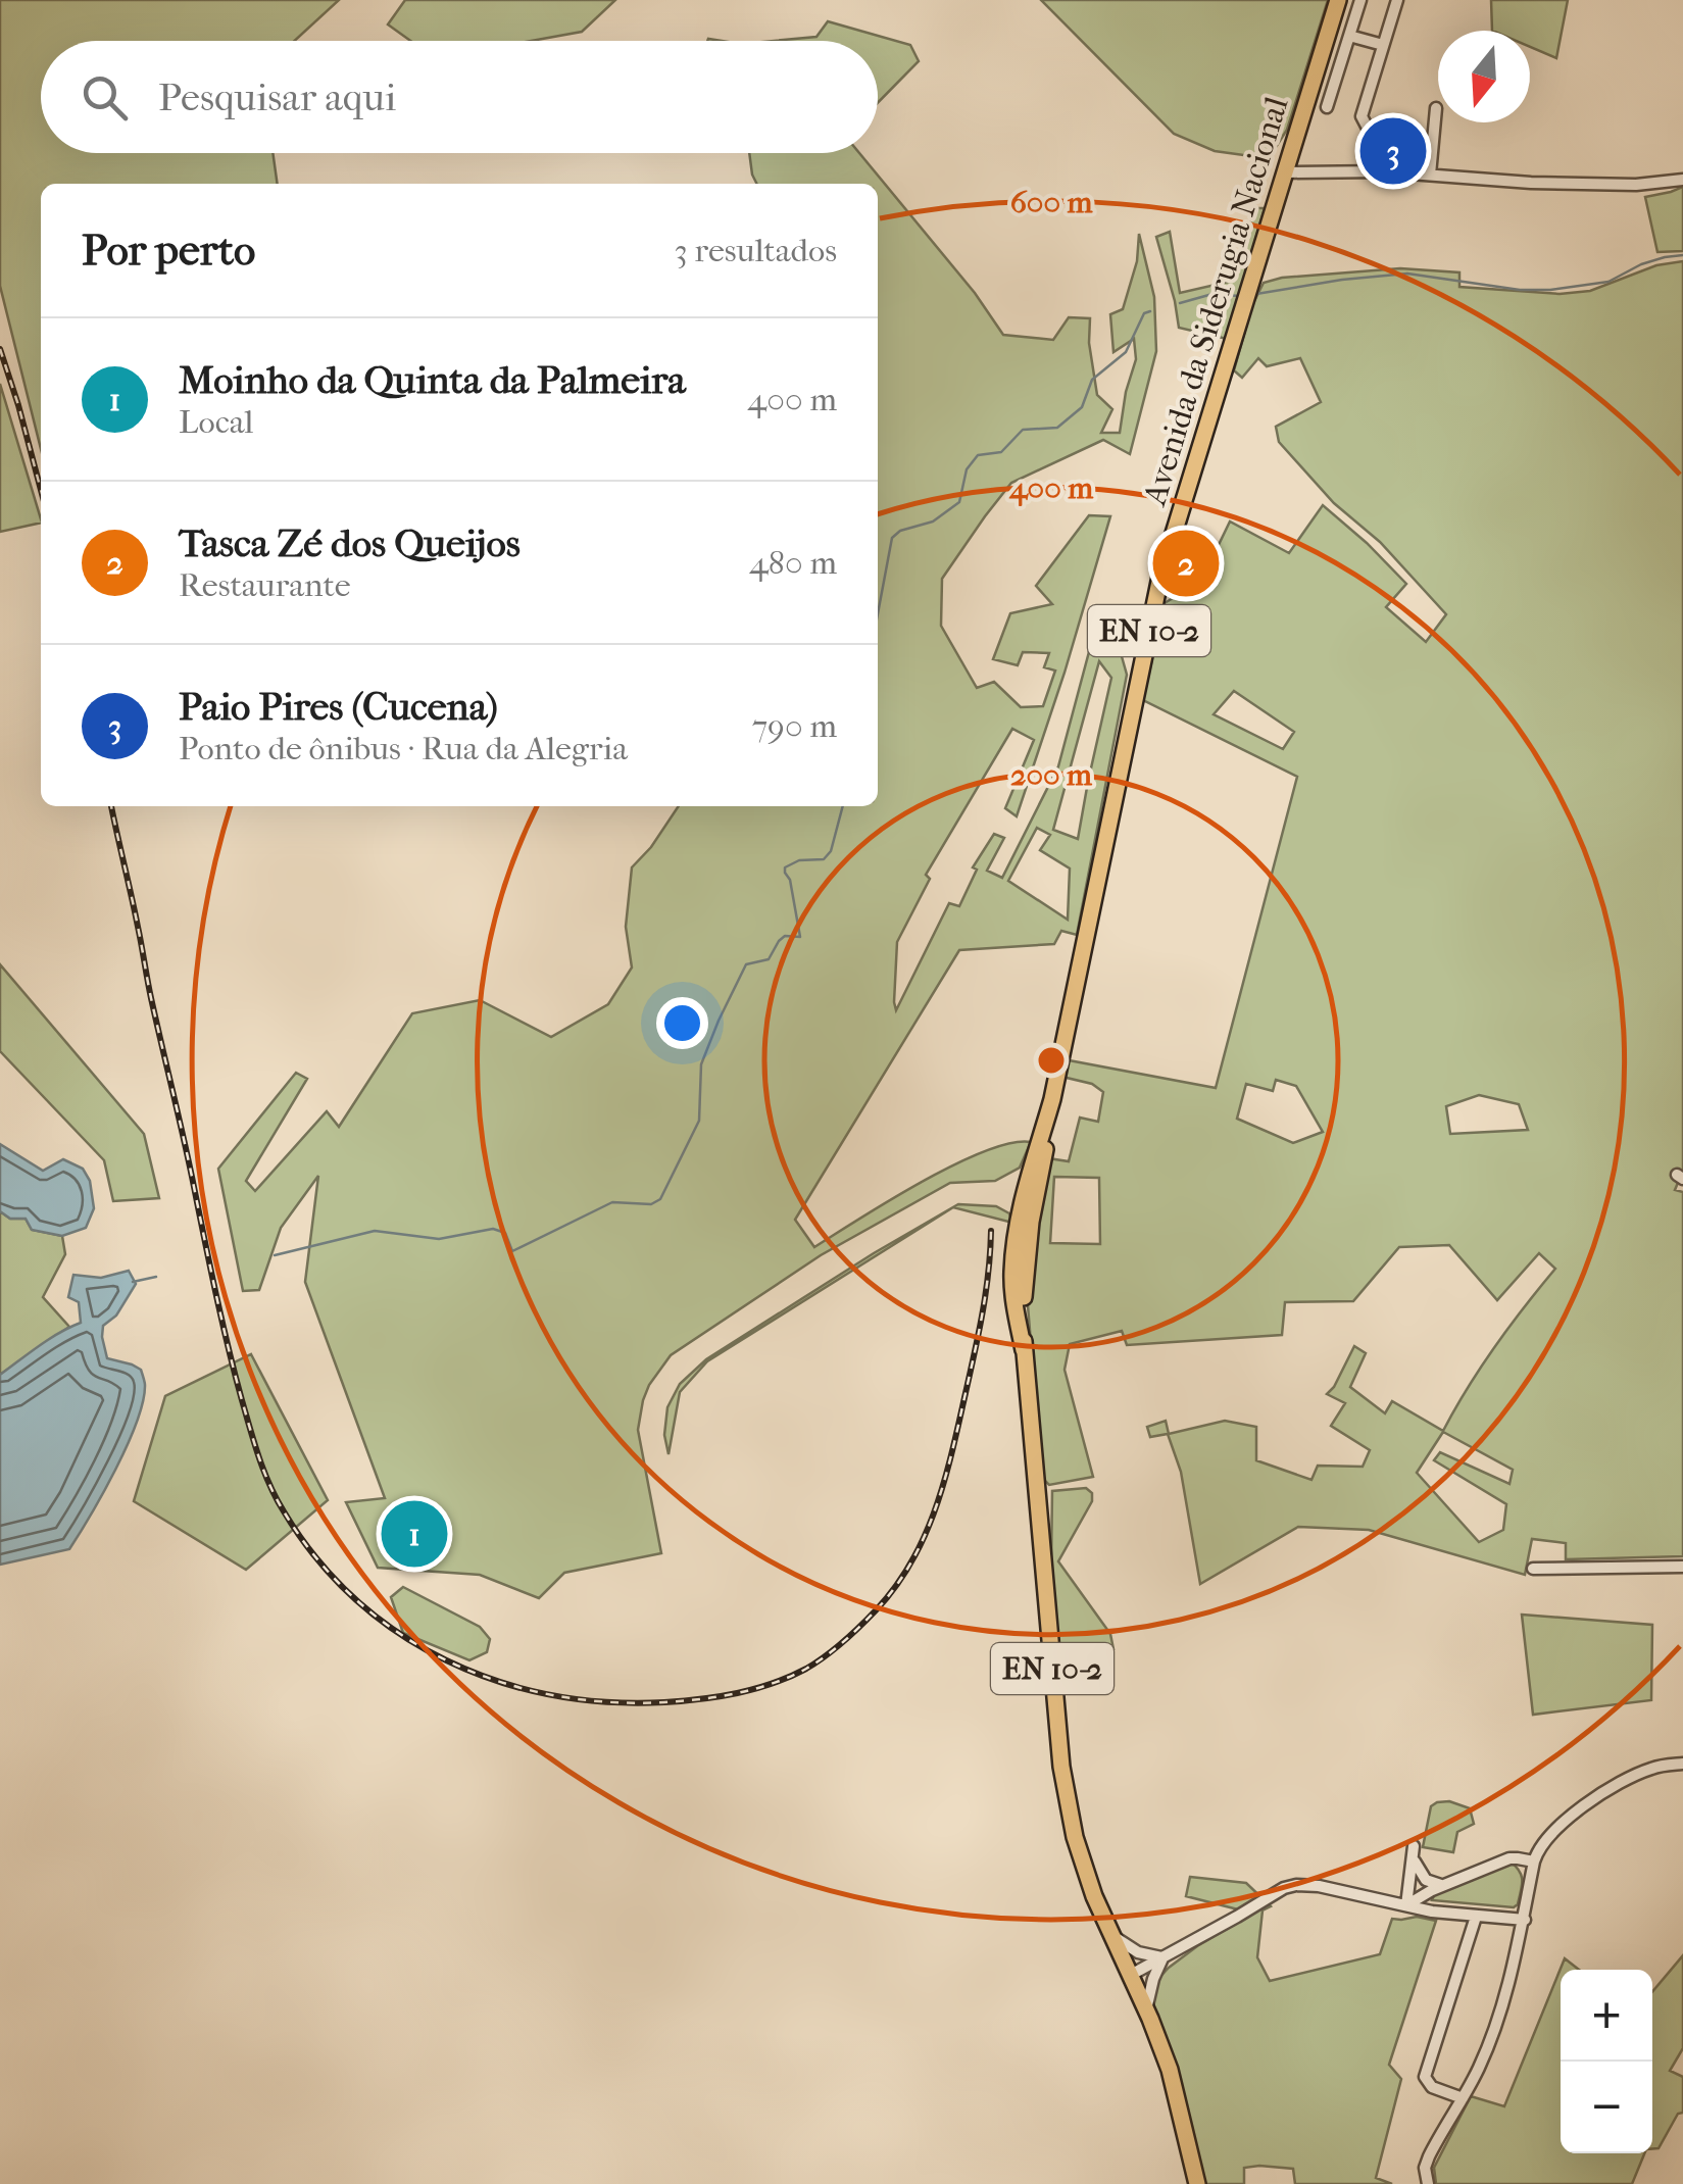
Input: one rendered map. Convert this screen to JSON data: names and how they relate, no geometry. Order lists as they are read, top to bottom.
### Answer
{
  "streets": {
    "main road": ["Avenida da Siderugia Nacional", "EN 10-2"]
  },
  "north": "bottom",
  "page": {
    "search": "Pesquisar aqui",
    "pins": ["3", "2", "1"],
    "heading": ["Por perto", "3 resultados"],
    "list": [
      {
        "mark": "1",
        "name": "Moinho da Quinta da Palmeira",
        "note": "Local",
        "value": "400 m"
      },
      {
        "mark": "2",
        "name": "Tasca Zé dos Queijos",
        "note": "Restaurante",
        "value": "480 m"
      },
      {
        "mark": "3",
        "name": "Paio Pires (Cucena)",
        "note": "Ponto de ônibus · Rua da Alegria",
        "value": "790 m"
      }
    ],
    "map_buttons": ["+", "−"]
  },
  "rings": ["600 m", "400 m", "200 m"]
}
